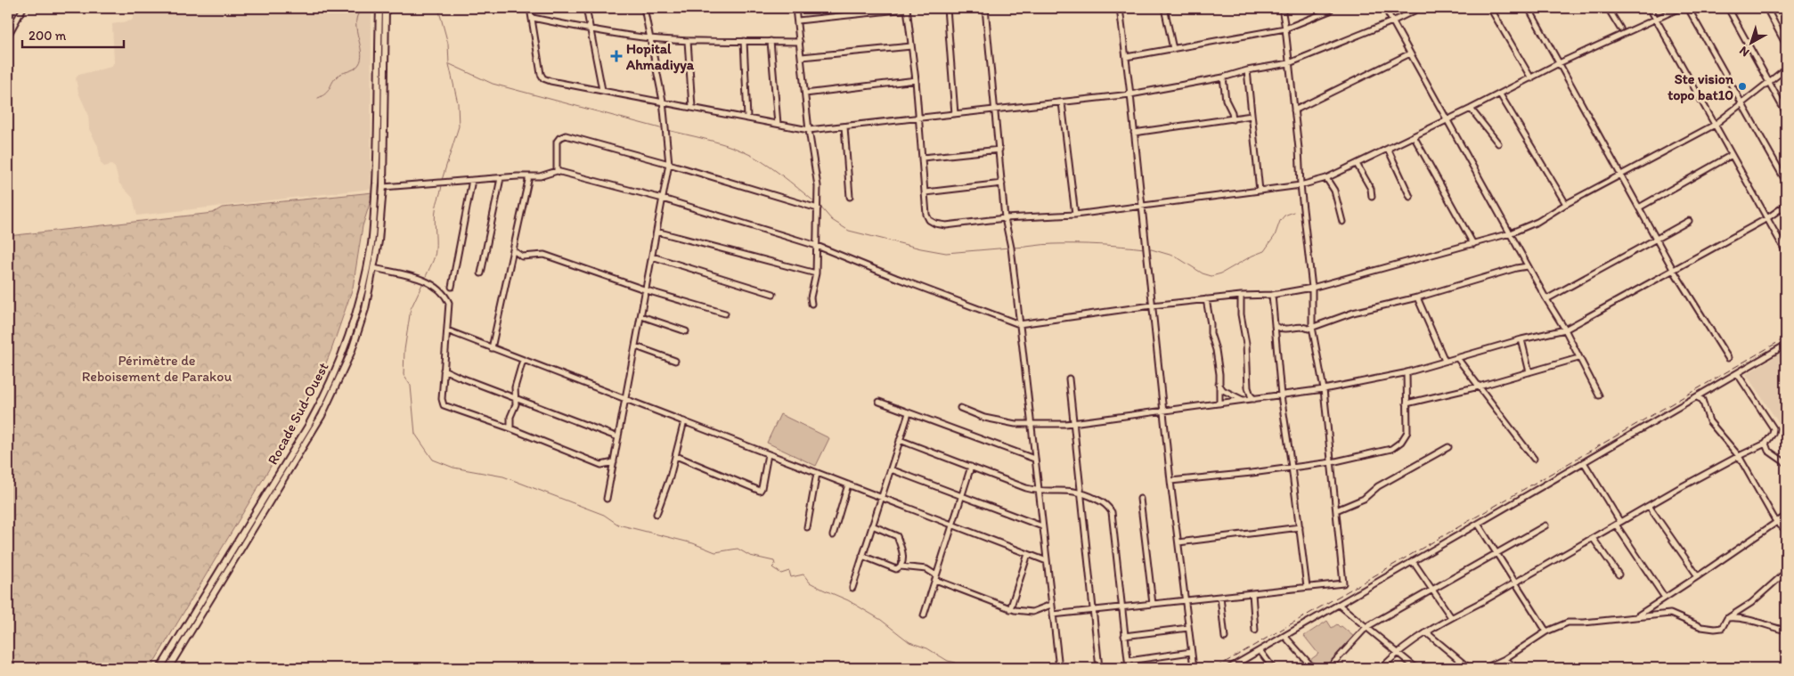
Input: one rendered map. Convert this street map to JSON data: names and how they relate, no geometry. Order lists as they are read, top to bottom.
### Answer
{
  "streets": {
    "main road": ["Rocade Sud-Ouest"]
  },
  "parks": ["Périmètre de Reboisement de Parakou"],
  "places": {
    "health": ["Hopital Ahmadiyya"],
    "other": ["Ste vision topo bat10"]
  },
  "scale_bar": "200 m",
  "north": "bottom left"
}
